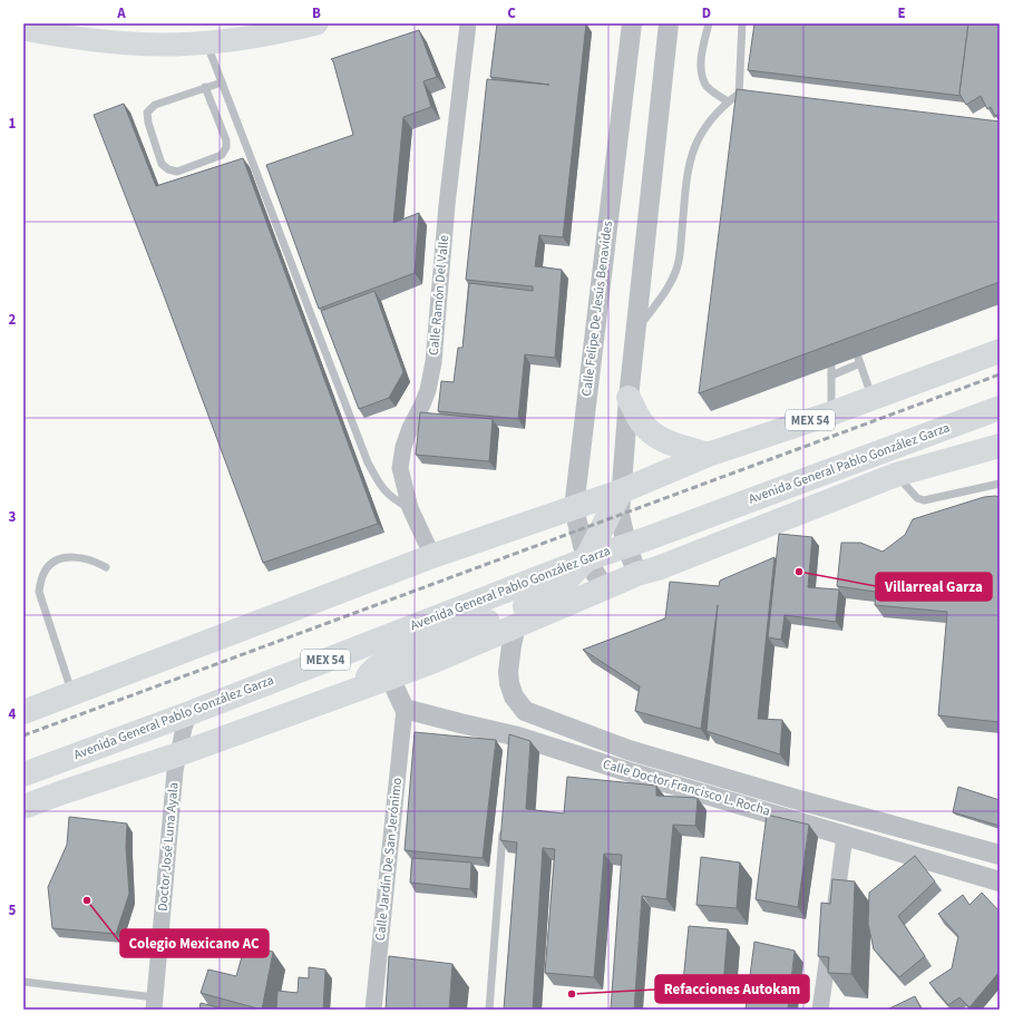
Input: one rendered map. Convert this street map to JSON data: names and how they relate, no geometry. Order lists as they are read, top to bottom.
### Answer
{
  "streets": {
    "main road": ["MEX 54", "Avenida General Pablo González Garza"],
    "street": [
      "Calle Ramón Del Valle",
      "Calle Felipe De Jesús Benavides",
      "Calle Doctor Francisco L. Rocha",
      "Doctor José Luna Ayala",
      "Calle Jardín De San Jerónimo"
    ]
  },
  "crossings": [
    ["Calle Ramón Del Valle", "MEX 54"],
    ["Calle Felipe De Jesús Benavides", "MEX 54"],
    ["Calle Felipe De Jesús Benavides", "Avenida General Pablo González Garza"],
    ["Avenida General Pablo González Garza", "Doctor José Luna Ayala"],
    ["Calle Doctor Francisco L. Rocha", "Calle Jardín De San Jerónimo"]
  ],
  "places": ["Villarreal Garza", "Colegio Mexicano AC", "Refacciones Autokam"],
  "grid": {
    "columns": [
      "A",
      "B",
      "C",
      "D",
      "E"
    ],
    "rows": [
      "1",
      "2",
      "3",
      "4",
      "5"
    ]
  }
}
